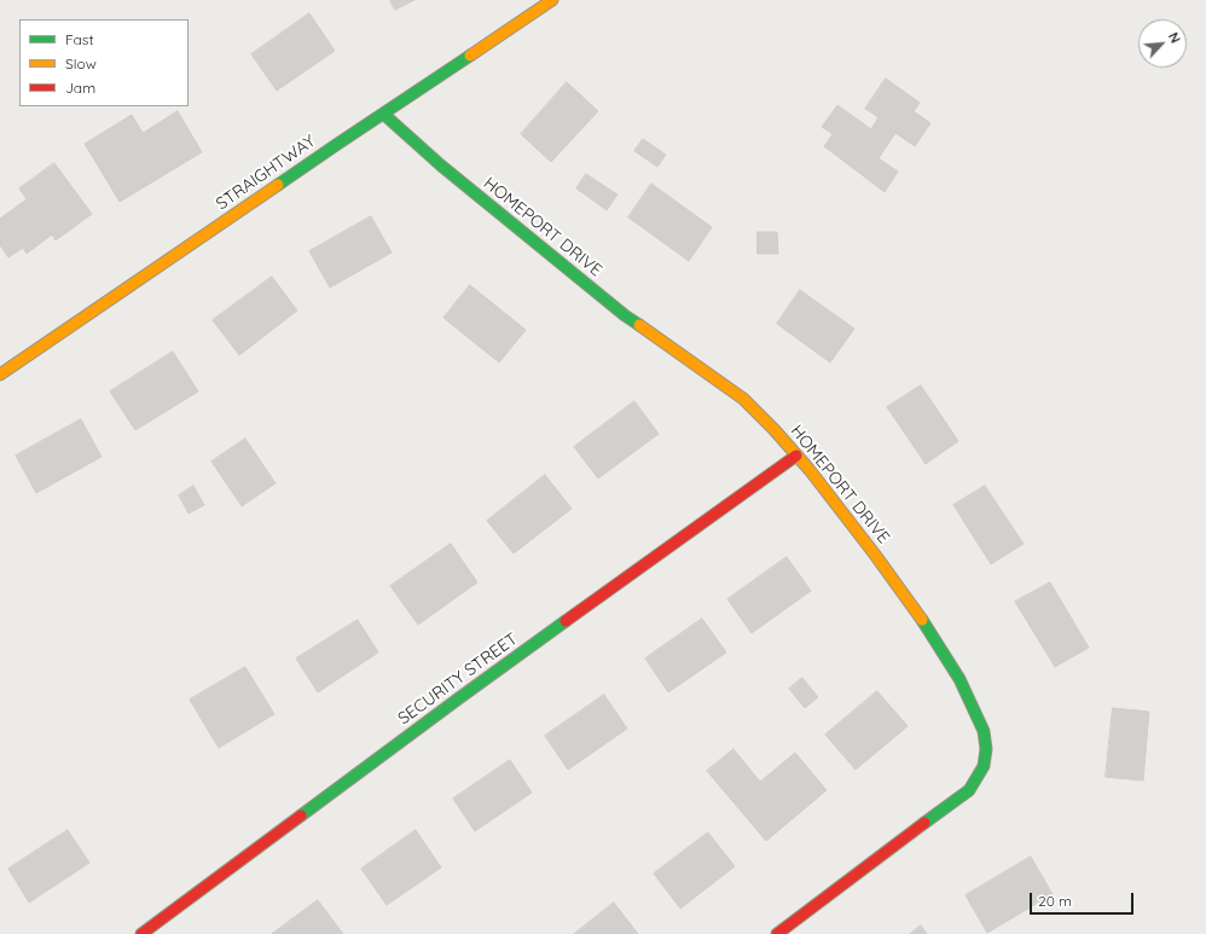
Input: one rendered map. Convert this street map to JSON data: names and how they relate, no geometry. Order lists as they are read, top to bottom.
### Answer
{
  "streets": {
    "street": ["STRAIGHTWAY", "HOMEPORT DRIVE", "SECURITY STREET"]
  },
  "crossings": [
    ["STRAIGHTWAY", "HOMEPORT DRIVE"],
    ["HOMEPORT DRIVE", "SECURITY STREET"]
  ],
  "legend": ["Fast", "Slow", "Jam"],
  "scale_bar": "20 m",
  "north": "top right"
}
